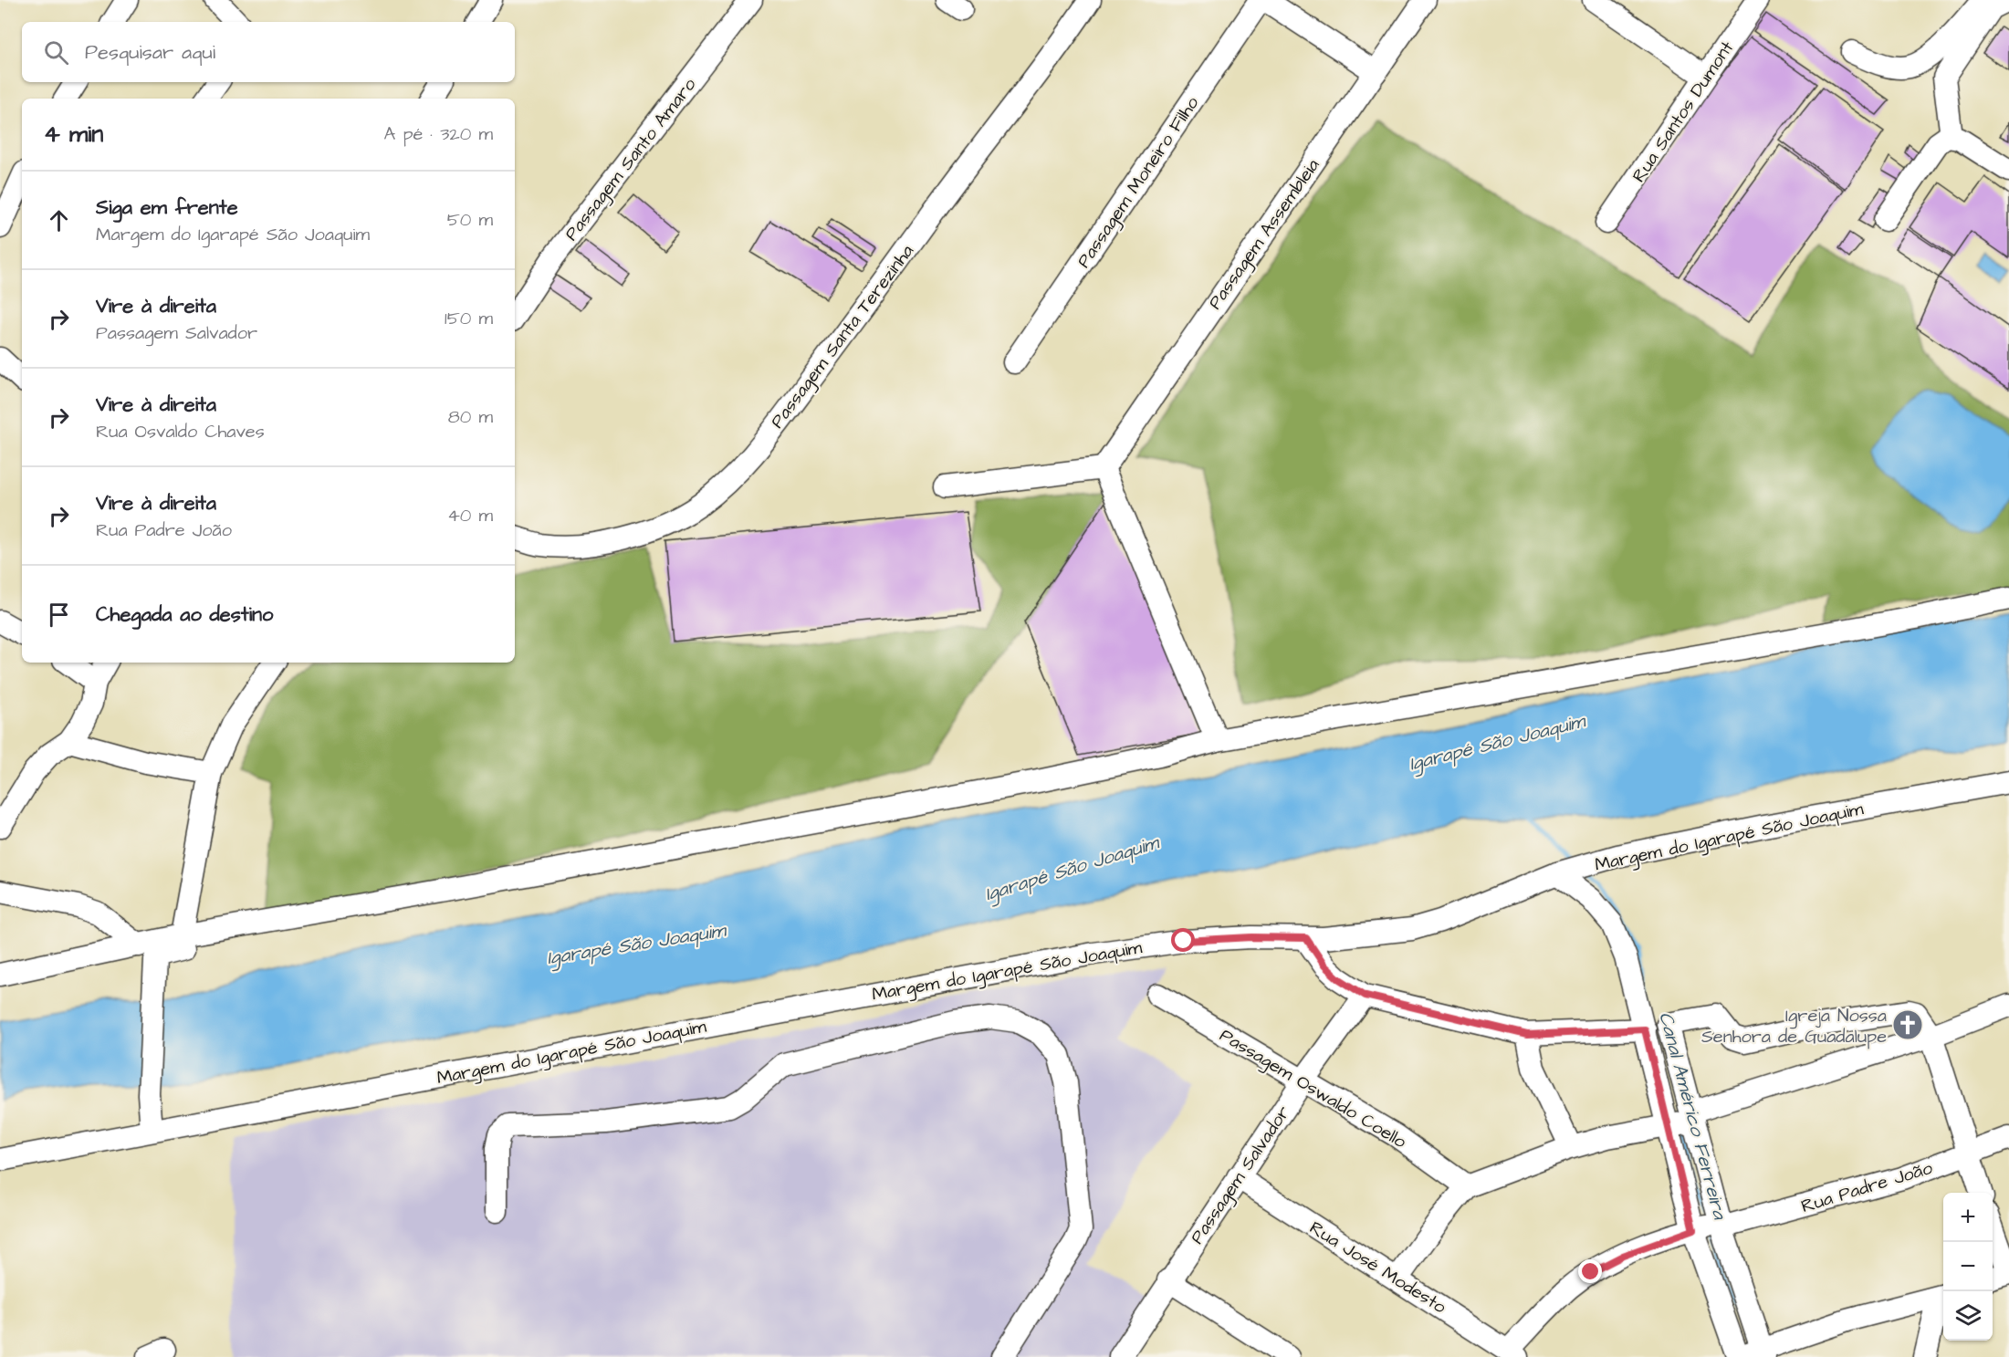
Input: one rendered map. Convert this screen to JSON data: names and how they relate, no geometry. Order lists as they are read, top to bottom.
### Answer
{
  "streets": {
    "street": [
      "Rua Santos Dumont",
      "Passagem Santo Amaro",
      "Passagem Moneiro Filho",
      "Passagem Assembleia",
      "Passagem Santa Terezinha",
      "Margem do Igarapé São Joaquim",
      "Passagem Oswaldo Coello",
      "Passagem Salvador",
      "Rua Padre João",
      "Rua José Modesto"
    ]
  },
  "crossings": [
    ["Passagem Oswaldo Coello", "Passagem Salvador"],
    ["Passagem Salvador", "Rua José Modesto"],
    ["Rua Padre João", "Rua José Modesto"]
  ],
  "water": ["Igarapé São Joaquim", "Canal Américo Ferreira"],
  "places": {
    "church": ["Igreja Nossa Senhora de Guadalupe"]
  },
  "page": {
    "search": "Pesquisar aqui",
    "heading": ["4 min", "A pé · 320 m"],
    "list": [
      ["Siga em frente", "Margem do Igarapé São Joaquim", "50 m"],
      ["Vire à direita", "Passagem Salvador", "150 m"],
      ["Vire à direita", "Rua Osvaldo Chaves", "80 m"],
      ["Vire à direita", "Rua Padre João", "40 m"],
      "Chegada ao destino"
    ],
    "map_buttons": ["+", "−"]
  }
}
